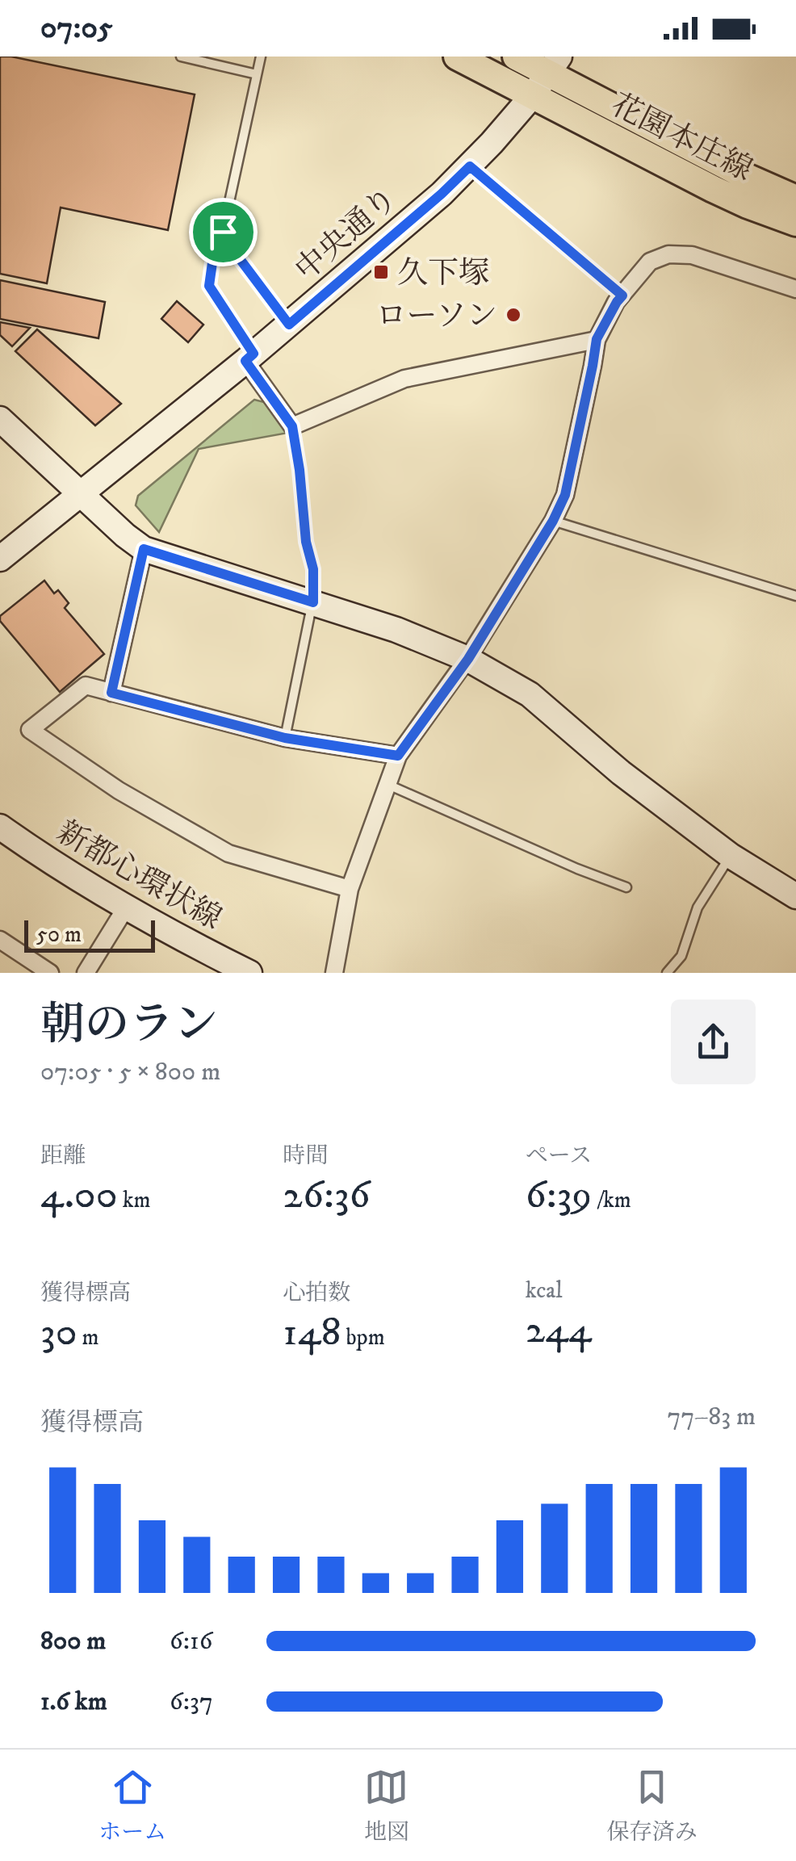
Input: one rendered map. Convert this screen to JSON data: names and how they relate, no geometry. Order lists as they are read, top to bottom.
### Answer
{
  "streets": {
    "main road": ["花園本庄線"],
    "street": ["中央通り", "新都心環状線"]
  },
  "crossings": [
    ["花園本庄線", "中央通り"]
  ],
  "places": {
    "transit": ["久下塚"],
    "other": ["ローソン"]
  },
  "scale_bar": "50 m",
  "page": {
    "status": "07:05",
    "scale": "50 m",
    "heading": ["朝のラン", "07:05 · 5 × 800 m"],
    "stats": [
      ["距離", "4.00 km"],
      ["時間", "26:36"],
      ["ペース", "6:39 /km"],
      ["獲得標高", "30 m"],
      ["心拍数", "148 bpm"],
      ["kcal", "244"]
    ],
    "chart": ["獲得標高", "77–83 m"],
    "list": [
      {
        "name": "800 m",
        "note": "6:16"
      },
      {
        "name": "1.6 km",
        "note": "6:37"
      }
    ],
    "tabs": ["ホーム", "地図", "保存済み"]
  }
}
